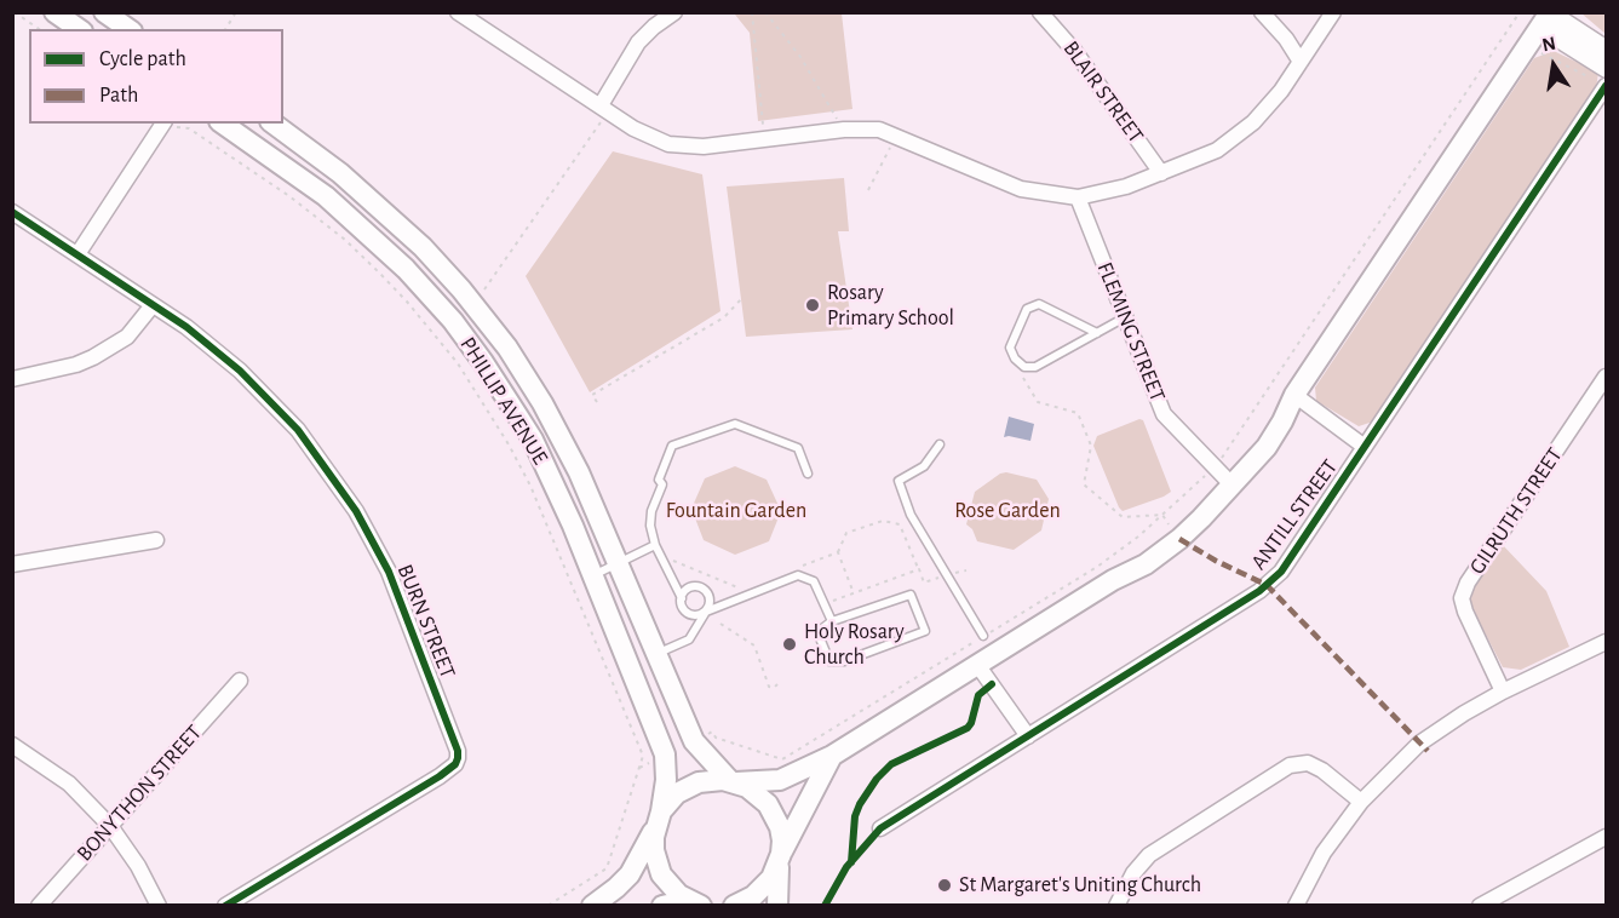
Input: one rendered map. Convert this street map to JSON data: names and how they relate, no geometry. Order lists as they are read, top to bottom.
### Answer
{
  "streets": {
    "main road": ["PHILLIP AVENUE"],
    "street": [
      "BLAIR STREET",
      "FLEMING STREET",
      "GILRUTH STREET",
      "ANTILL STREET",
      "BURN STREET",
      "BONYTHON STREET"
    ]
  },
  "parks": ["Fountain Garden", "Rose Garden"],
  "places": ["Rosary Primary School", "Holy Rosary Church", "St Margaret's Uniting Church"],
  "legend": ["Cycle path", "Path"],
  "north": "top"
}
